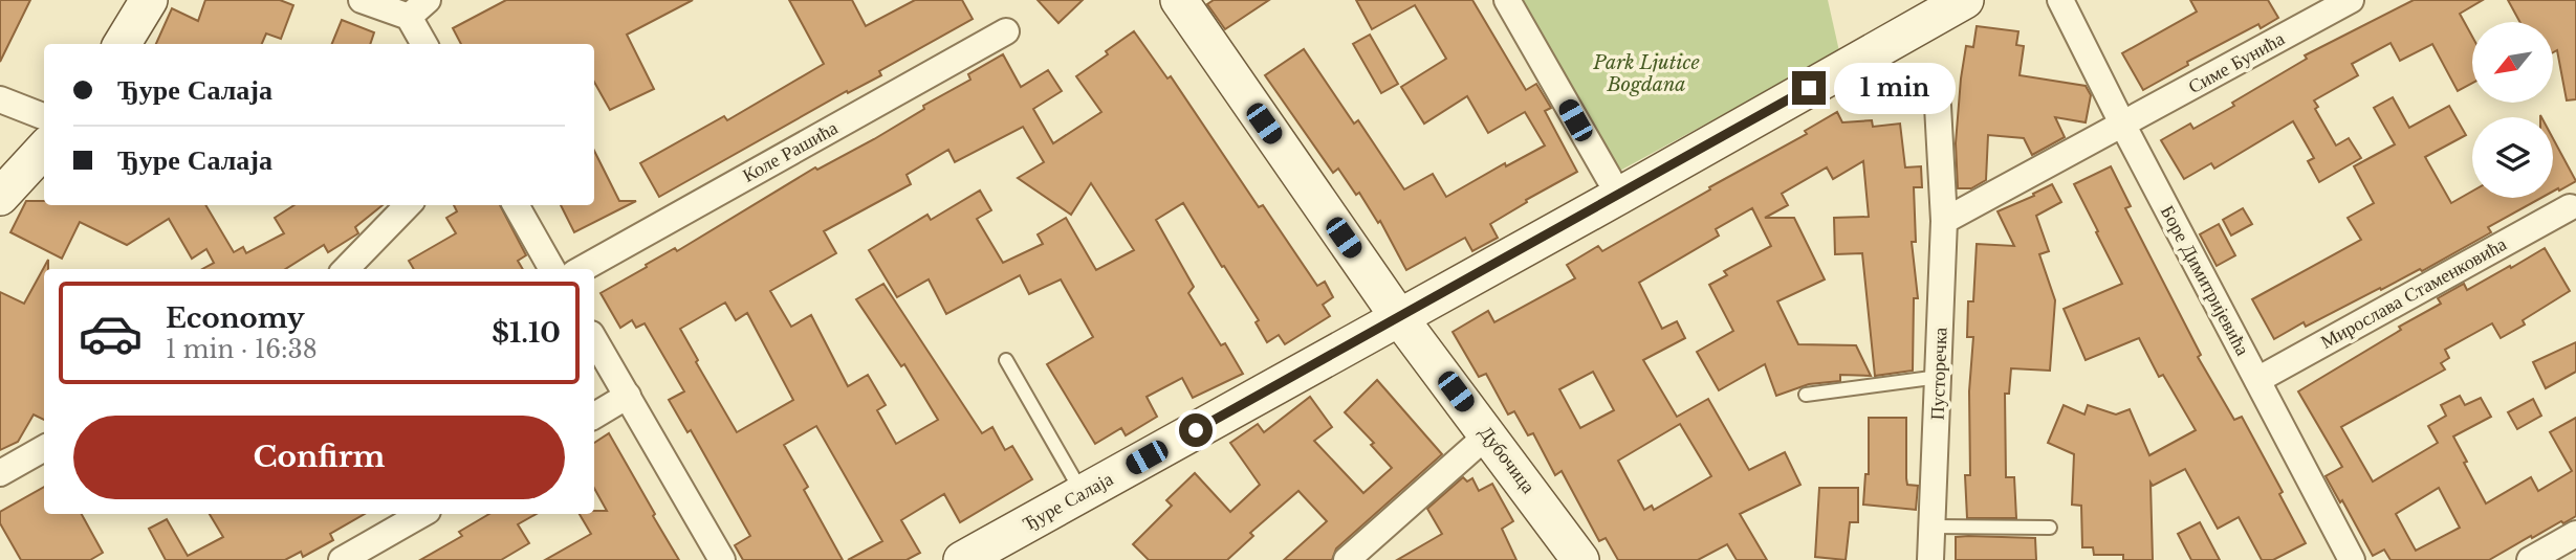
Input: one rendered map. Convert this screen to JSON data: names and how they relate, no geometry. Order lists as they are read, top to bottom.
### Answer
{
  "streets": {
    "street": [
      "Симе Бунића",
      "Коле Рашића",
      "Боре Димитријевића",
      "Мирослава Стаменковића",
      "Пусторечка",
      "Дубочица",
      "Ђуре Салаја"
    ]
  },
  "crossings": [
    ["Симе Бунића", "Боре Димитријевића"],
    ["Боре Димитријевића", "Мирослава Стаменковића"],
    ["Дубочица", "Ђуре Салаја"]
  ],
  "parks": ["Park Ljutice Bogdana"],
  "north": "bottom left",
  "page": {
    "banner": ["Ђуре Салаја", "Ђуре Салаја"],
    "bubble": "1 min",
    "list": [
      {
        "name": "Economy",
        "note": "1 min · 16:38",
        "value": "$1.10"
      }
    ],
    "buttons": "Confirm"
  }
}
